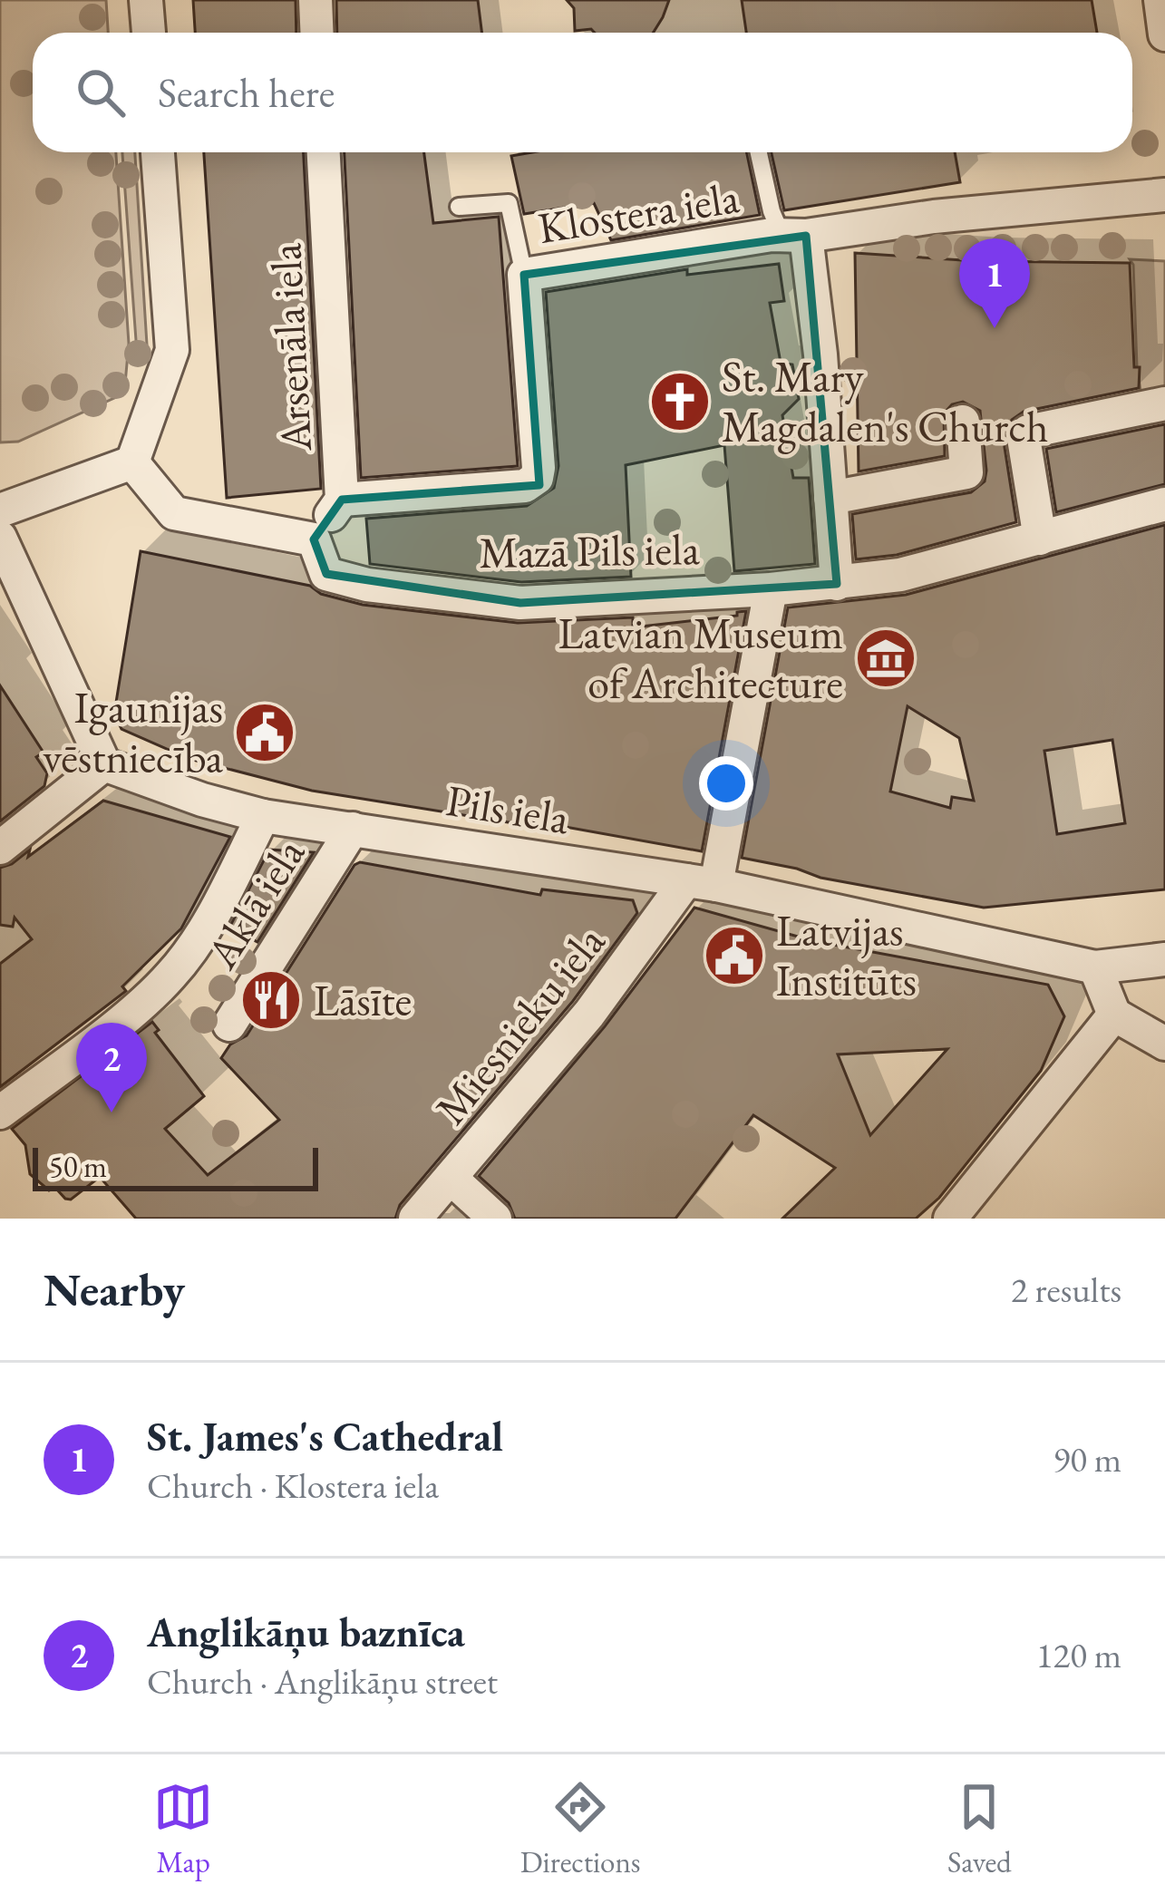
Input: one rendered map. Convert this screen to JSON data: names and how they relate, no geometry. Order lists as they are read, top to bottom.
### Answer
{
  "streets": {
    "street": [
      "Klostera iela",
      "Arsenāla iela",
      "Mazā Pils iela",
      "Pils iela",
      "Aklā iela",
      "Miesnieku iela"
    ]
  },
  "crossings": [
    ["Klostera iela", "Arsenāla iela"],
    ["Arsenāla iela", "Mazā Pils iela"],
    ["Pils iela", "Aklā iela"],
    ["Pils iela", "Miesnieku iela"]
  ],
  "places": {
    "church": ["St. Mary Magdalen's Church"],
    "museum": ["Latvian Museum of Architecture"],
    "public building": ["Igaunijas vēstniecība", "Latvijas Institūts"],
    "restaurant": ["Lāsīte"]
  },
  "scale_bar": "50 m",
  "page": {
    "search": "Search here",
    "pins": ["1", "2"],
    "scale": "50 m",
    "heading": ["Nearby", "2 results"],
    "list": [
      {
        "mark": "1",
        "name": "St. James's Cathedral",
        "note": "Church · Klostera iela",
        "value": "90 m"
      },
      {
        "mark": "2",
        "name": "Anglikāņu baznīca",
        "note": "Church · Anglikāņu street",
        "value": "120 m"
      }
    ],
    "nav": ["Map", "Directions", "Saved"]
  }
}
